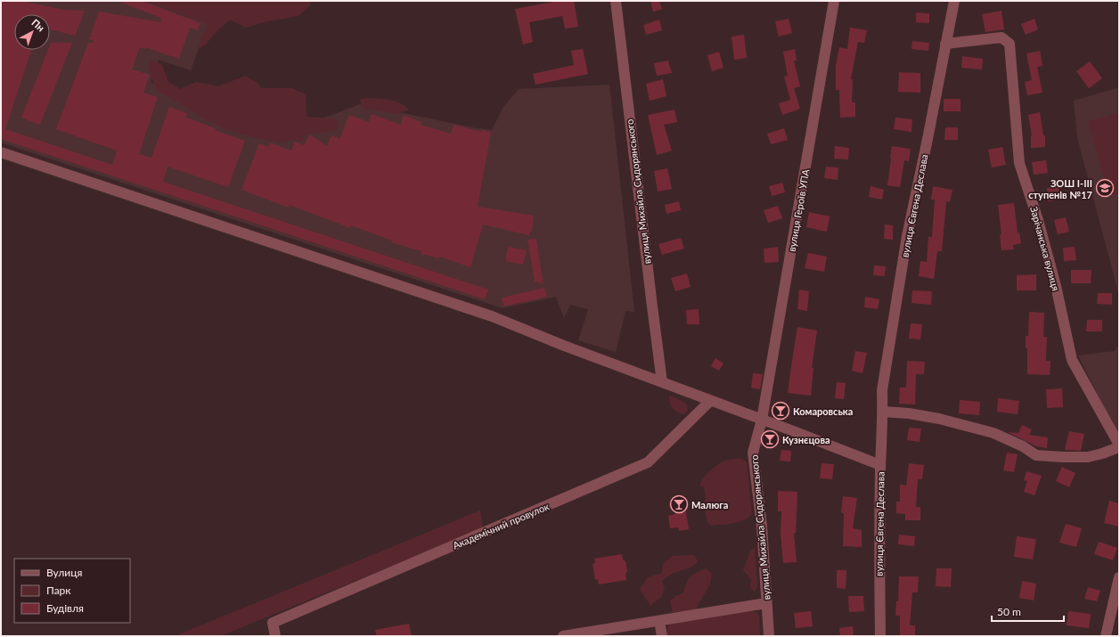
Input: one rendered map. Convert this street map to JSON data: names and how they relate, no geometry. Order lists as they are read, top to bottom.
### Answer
{
  "streets": {
    "street": [
      "вулиця Михайла Сидорянського",
      "вулиця Євгена Деслава",
      "вулиця Героїв УПА",
      "Зарічанська вулиця",
      "Академічний провулок"
    ]
  },
  "crossings": [
    ["вулиця Михайла Сидорянського", "вулиця Героїв УПА"],
    ["вулиця Євгена Деслава", "Зарічанська вулиця"]
  ],
  "places": {
    "school or university": ["ЗОШ І-ІІІ ступенів №17"],
    "bar": ["Комаровська", "Кузнєцова", "Малюга"]
  },
  "legend": ["Вулиця", "Парк", "Будівля"],
  "scale_bar": "50 m",
  "north": "top right"
}
